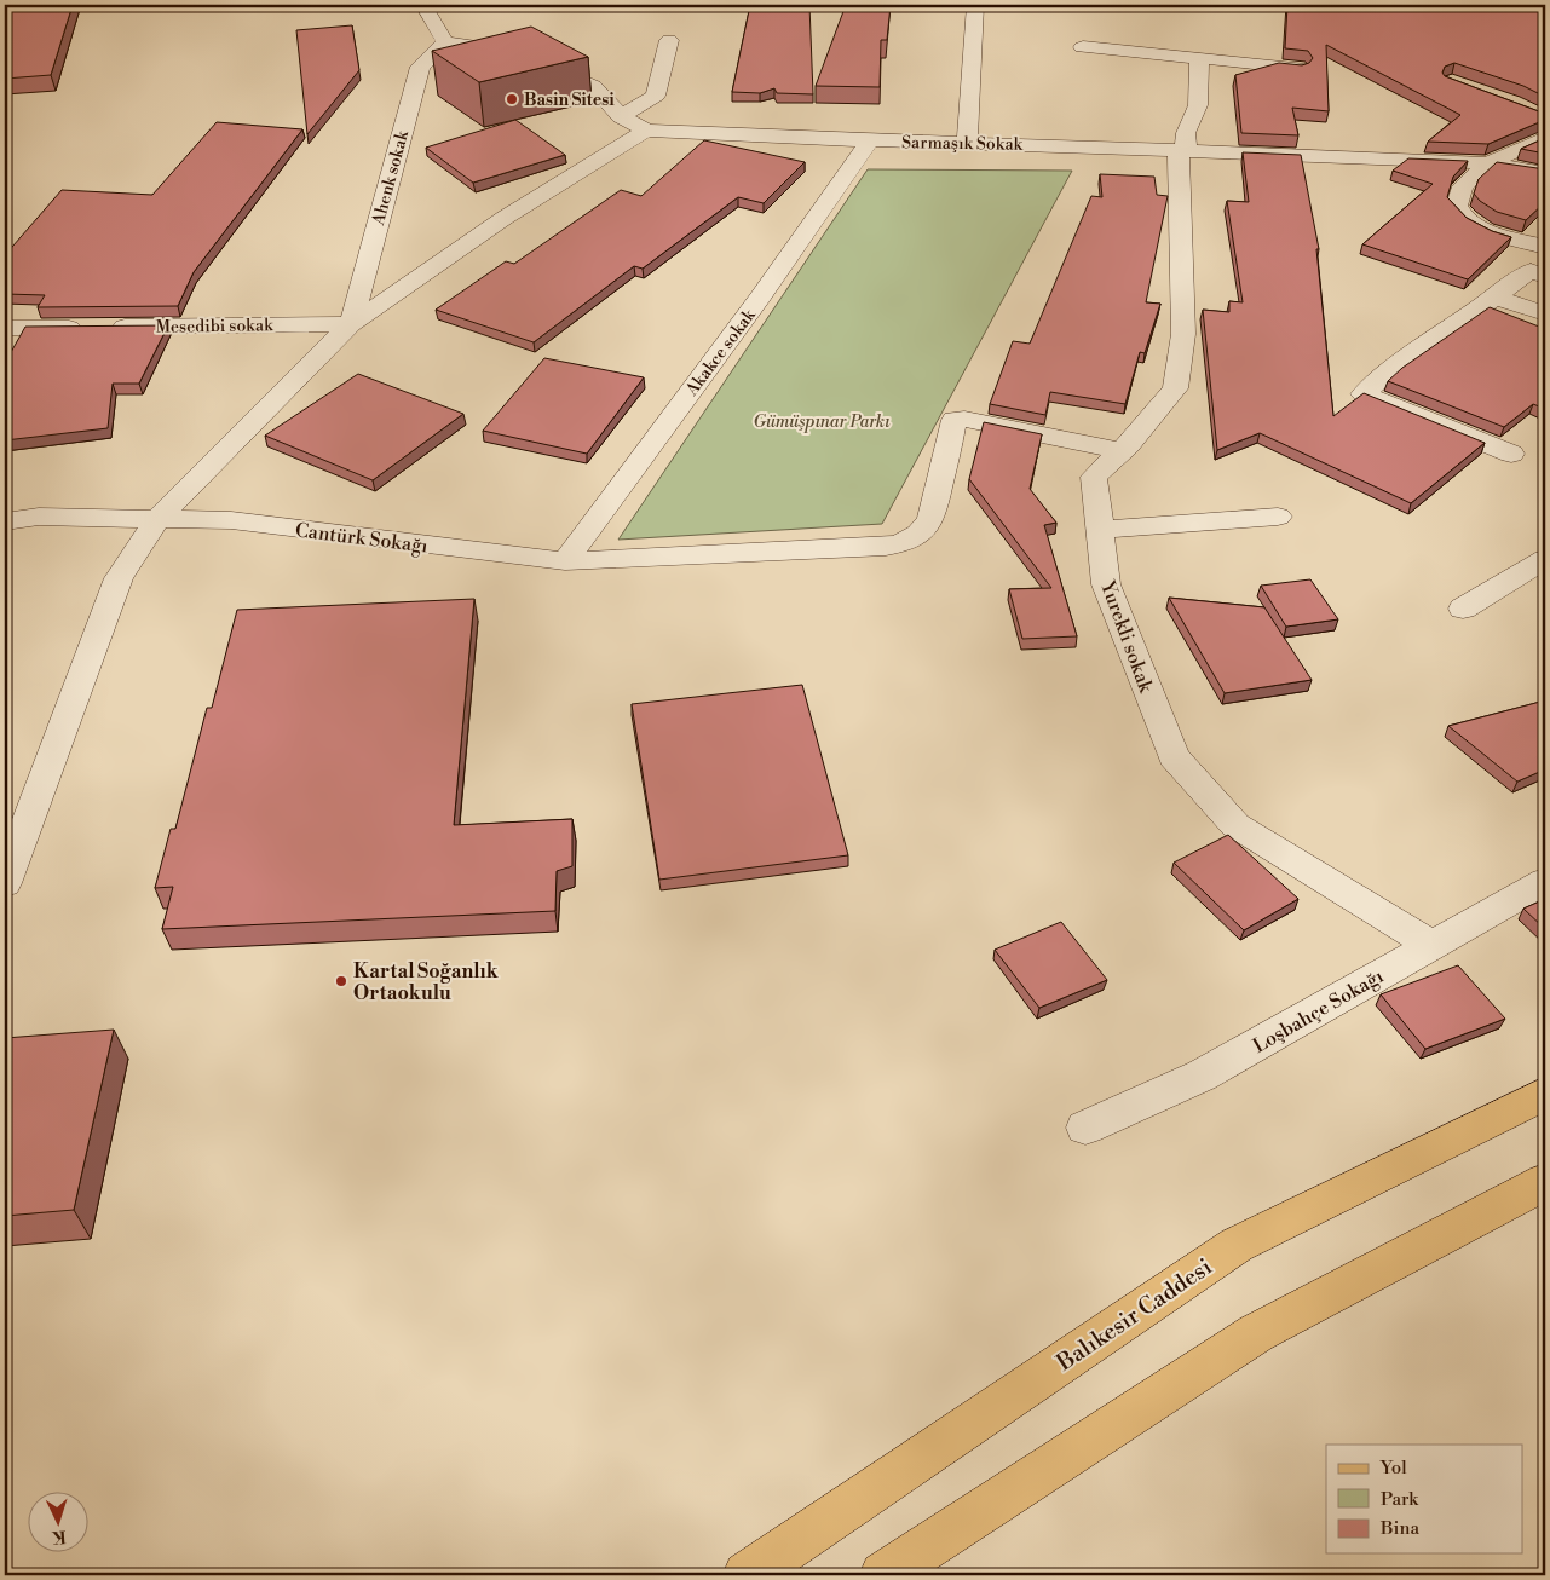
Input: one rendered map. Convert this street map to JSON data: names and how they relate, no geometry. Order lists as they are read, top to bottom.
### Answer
{
  "streets": {
    "main road": ["Balıkesir Caddesi"],
    "street": [
      "Sarmaşık Sokak",
      "Ahenk sokak",
      "Mesedibi sokak",
      "Akakce sokak",
      "Cantürk Sokağı",
      "Yurekli sokak",
      "Loşbahçe Sokağı"
    ]
  },
  "crossings": [
    ["Sarmaşık Sokak", "Ahenk sokak"],
    ["Sarmaşık Sokak", "Akakce sokak"],
    ["Sarmaşık Sokak", "Yurekli sokak"],
    ["Ahenk sokak", "Mesedibi sokak"],
    ["Akakce sokak", "Cantürk Sokağı"],
    ["Cantürk Sokağı", "Yurekli sokak"],
    ["Yurekli sokak", "Loşbahçe Sokağı"]
  ],
  "parks": ["Gümüşpınar Parkı"],
  "places": ["Basin Sitesi", "Kartal Soğanlık Ortaokulu"],
  "legend": ["Yol", "Park", "Bina"],
  "north": "bottom"
}
